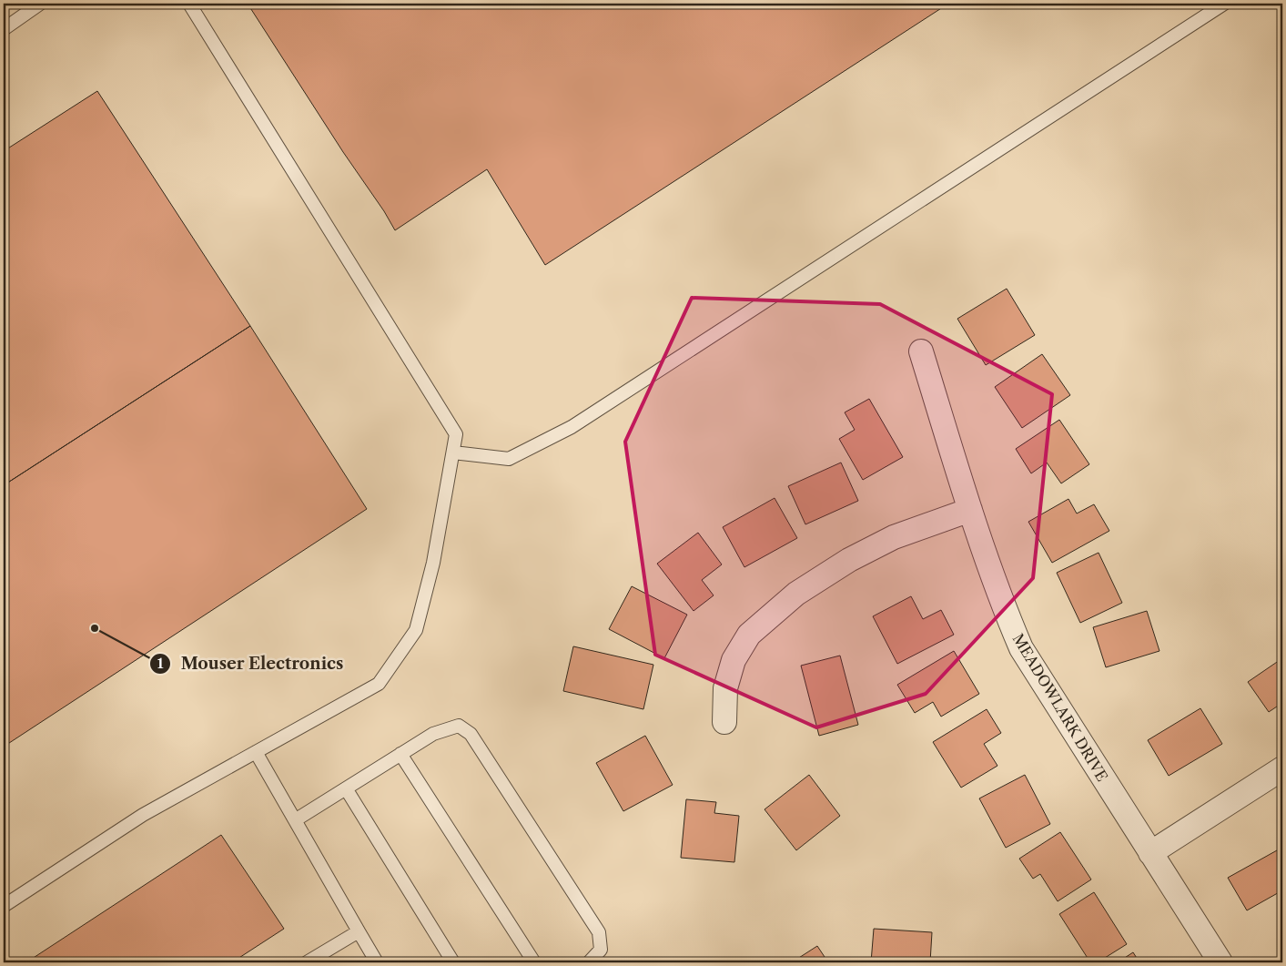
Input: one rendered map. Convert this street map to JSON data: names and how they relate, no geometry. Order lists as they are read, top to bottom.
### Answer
{
  "streets": {
    "street": ["MEADOWLARK DRIVE"]
  },
  "places": ["Mouser Electronics"]
}
